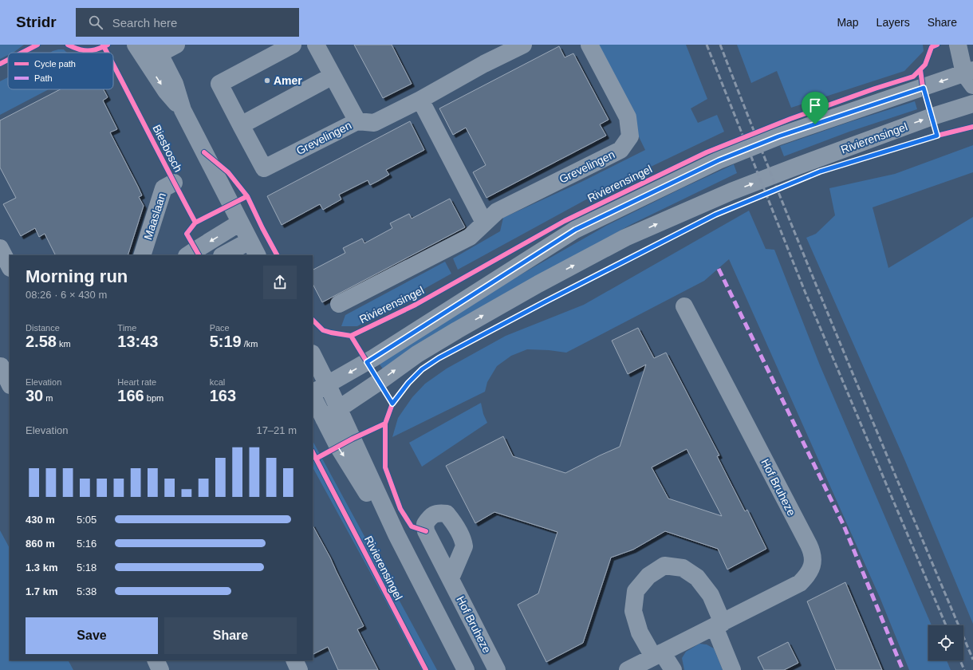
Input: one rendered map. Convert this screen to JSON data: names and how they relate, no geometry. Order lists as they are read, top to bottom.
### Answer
{
  "streets": {
    "street": [
      "Grevelingen",
      "Rivierensingel",
      "Maaslaan",
      "Hof Bruheze"
    ],
    "cycle path": ["Biesbosch"]
  },
  "places": ["Amer"],
  "legend": ["Cycle path", "Path"],
  "page": {
    "header": "Stridr",
    "search": "Search here",
    "nav": ["Map", "Layers", "Share"],
    "heading": ["Morning run", "08:26 · 6 × 430 m"],
    "stats": [
      ["Distance", "2.58 km"],
      ["Time", "13:43"],
      ["Pace", "5:19 /km"],
      ["Elevation", "30 m"],
      ["Heart rate", "166 bpm"],
      ["kcal", "163"]
    ],
    "chart": ["Elevation", "17–21 m"],
    "list": [
      {
        "name": "430 m",
        "note": "5:05"
      },
      {
        "name": "860 m",
        "note": "5:16"
      },
      {
        "name": "1.3 km",
        "note": "5:18"
      },
      {
        "name": "1.7 km",
        "note": "5:38"
      }
    ],
    "buttons": ["Save", "Share"]
  }
}
